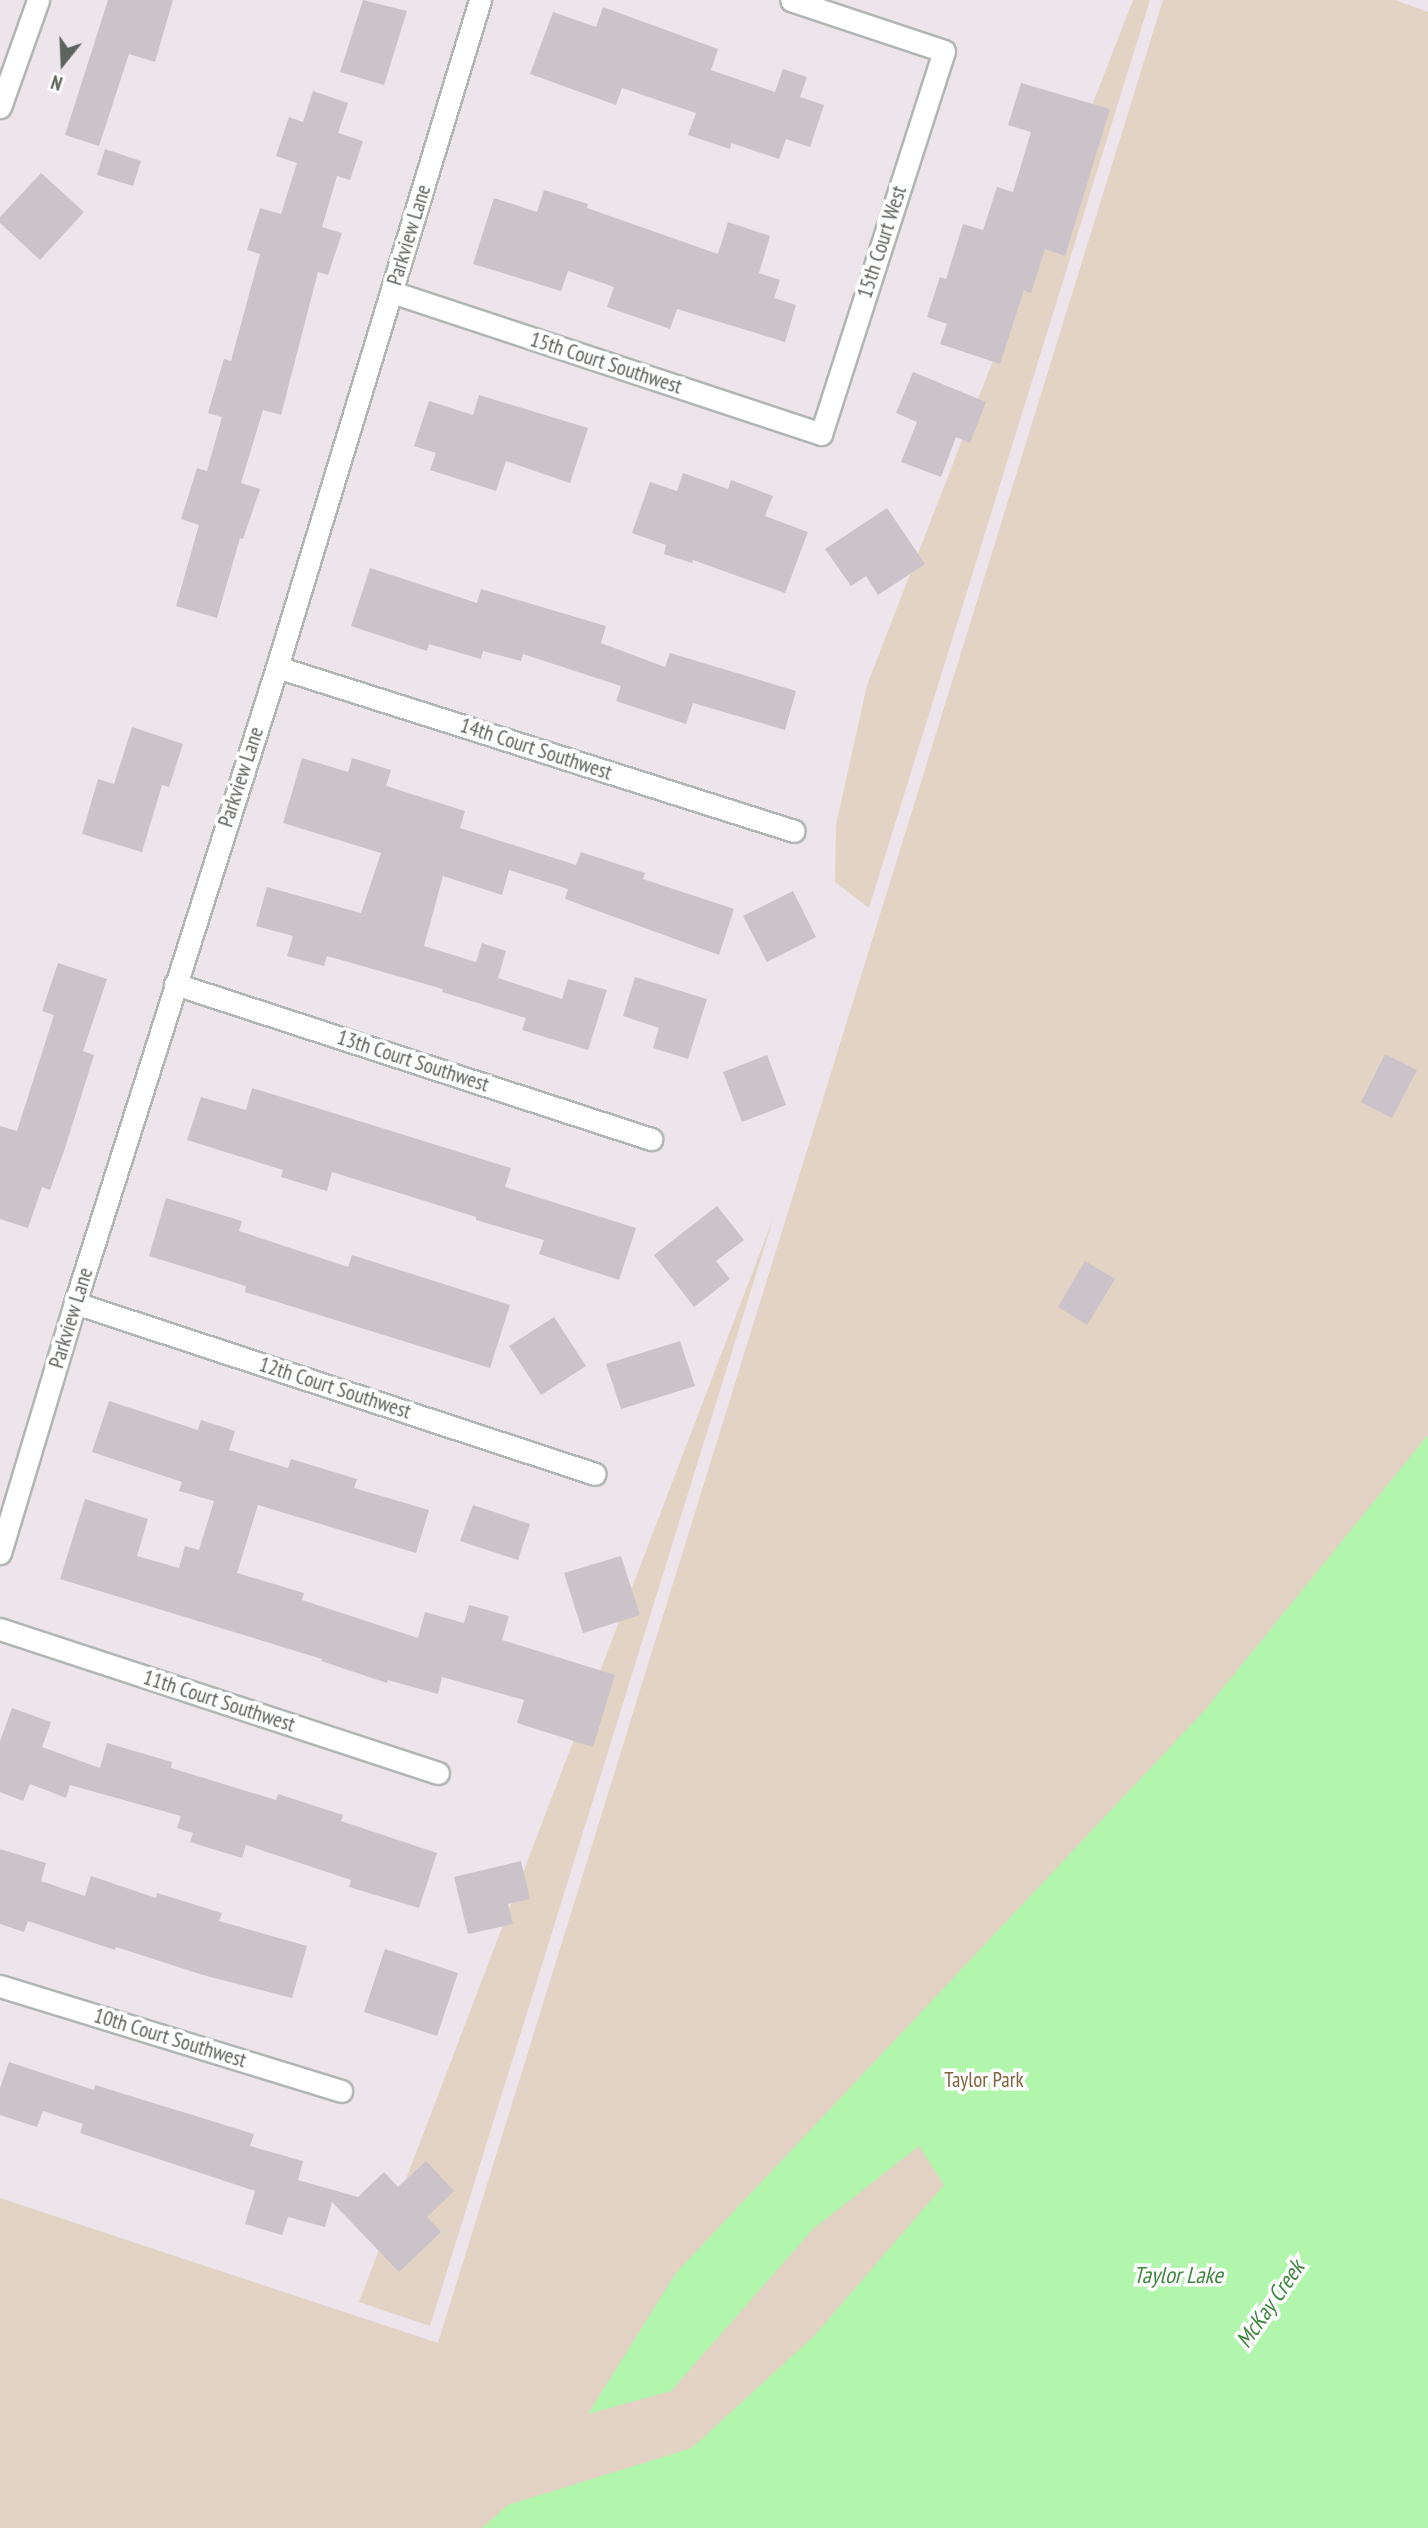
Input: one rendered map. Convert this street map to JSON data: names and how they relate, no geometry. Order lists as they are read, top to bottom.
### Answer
{
  "streets": {
    "street": [
      "Parkview Lane",
      "15th Court West",
      "15th Court Southwest",
      "14th Court Southwest",
      "13th Court Southwest",
      "12th Court Southwest",
      "11th Court Southwest",
      "10th Court Southwest"
    ]
  },
  "crossings": [
    ["Parkview Lane", "15th Court Southwest"],
    ["Parkview Lane", "14th Court Southwest"],
    ["Parkview Lane", "13th Court Southwest"],
    ["Parkview Lane", "12th Court Southwest"],
    ["15th Court West", "15th Court Southwest"]
  ],
  "water": ["Taylor Lake", "McKay Creek"],
  "parks": ["Taylor Park"],
  "north": "bottom"
}
